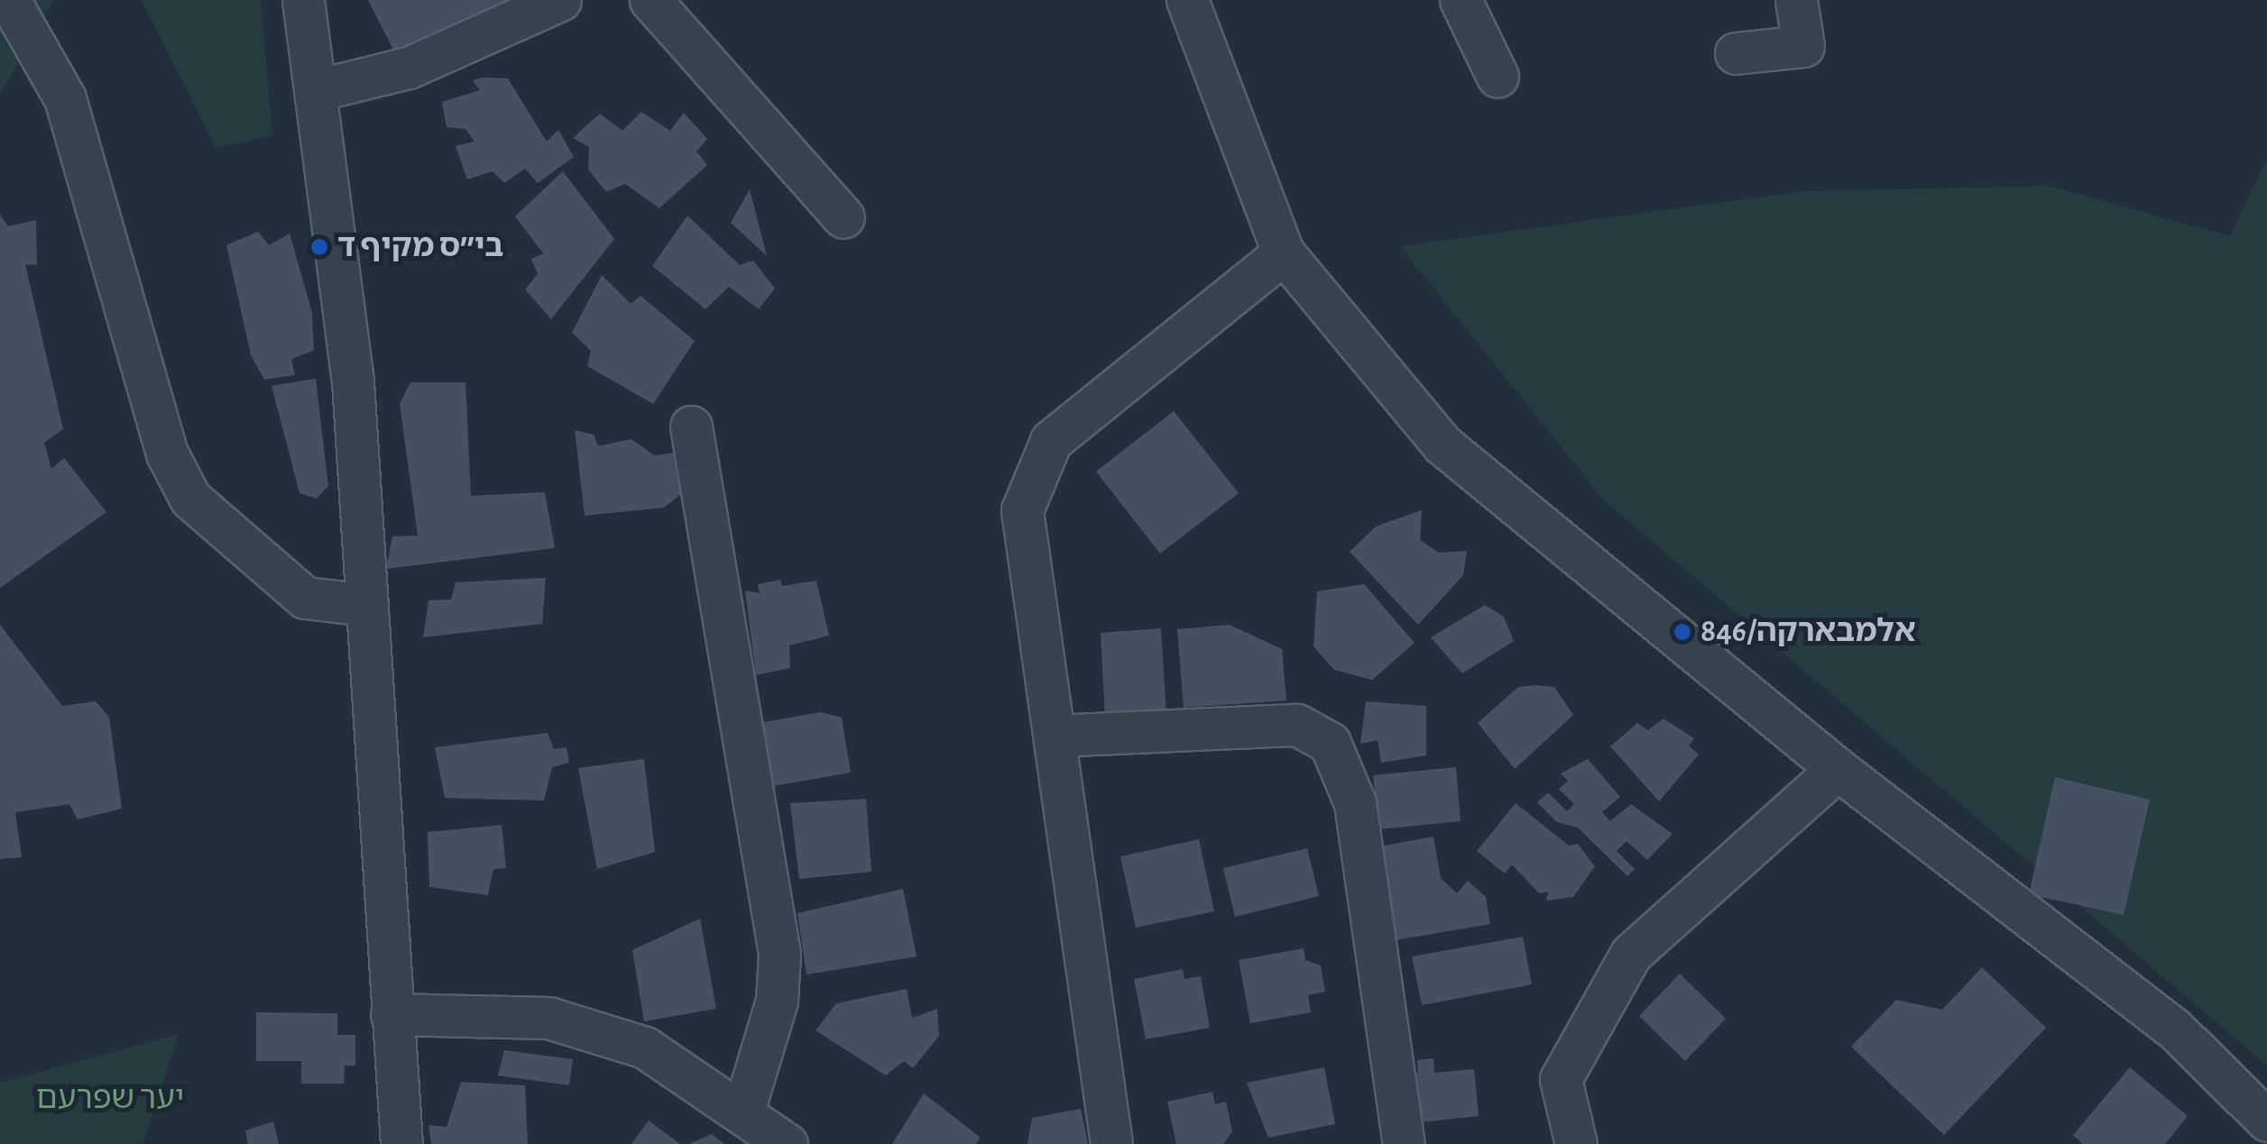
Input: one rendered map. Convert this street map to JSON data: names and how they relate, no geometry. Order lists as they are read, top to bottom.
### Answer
{
  "parks": ["יער שפרעם"],
  "places": ["בי״ס מקיף ד", "אלמבארקה/846"]
}
